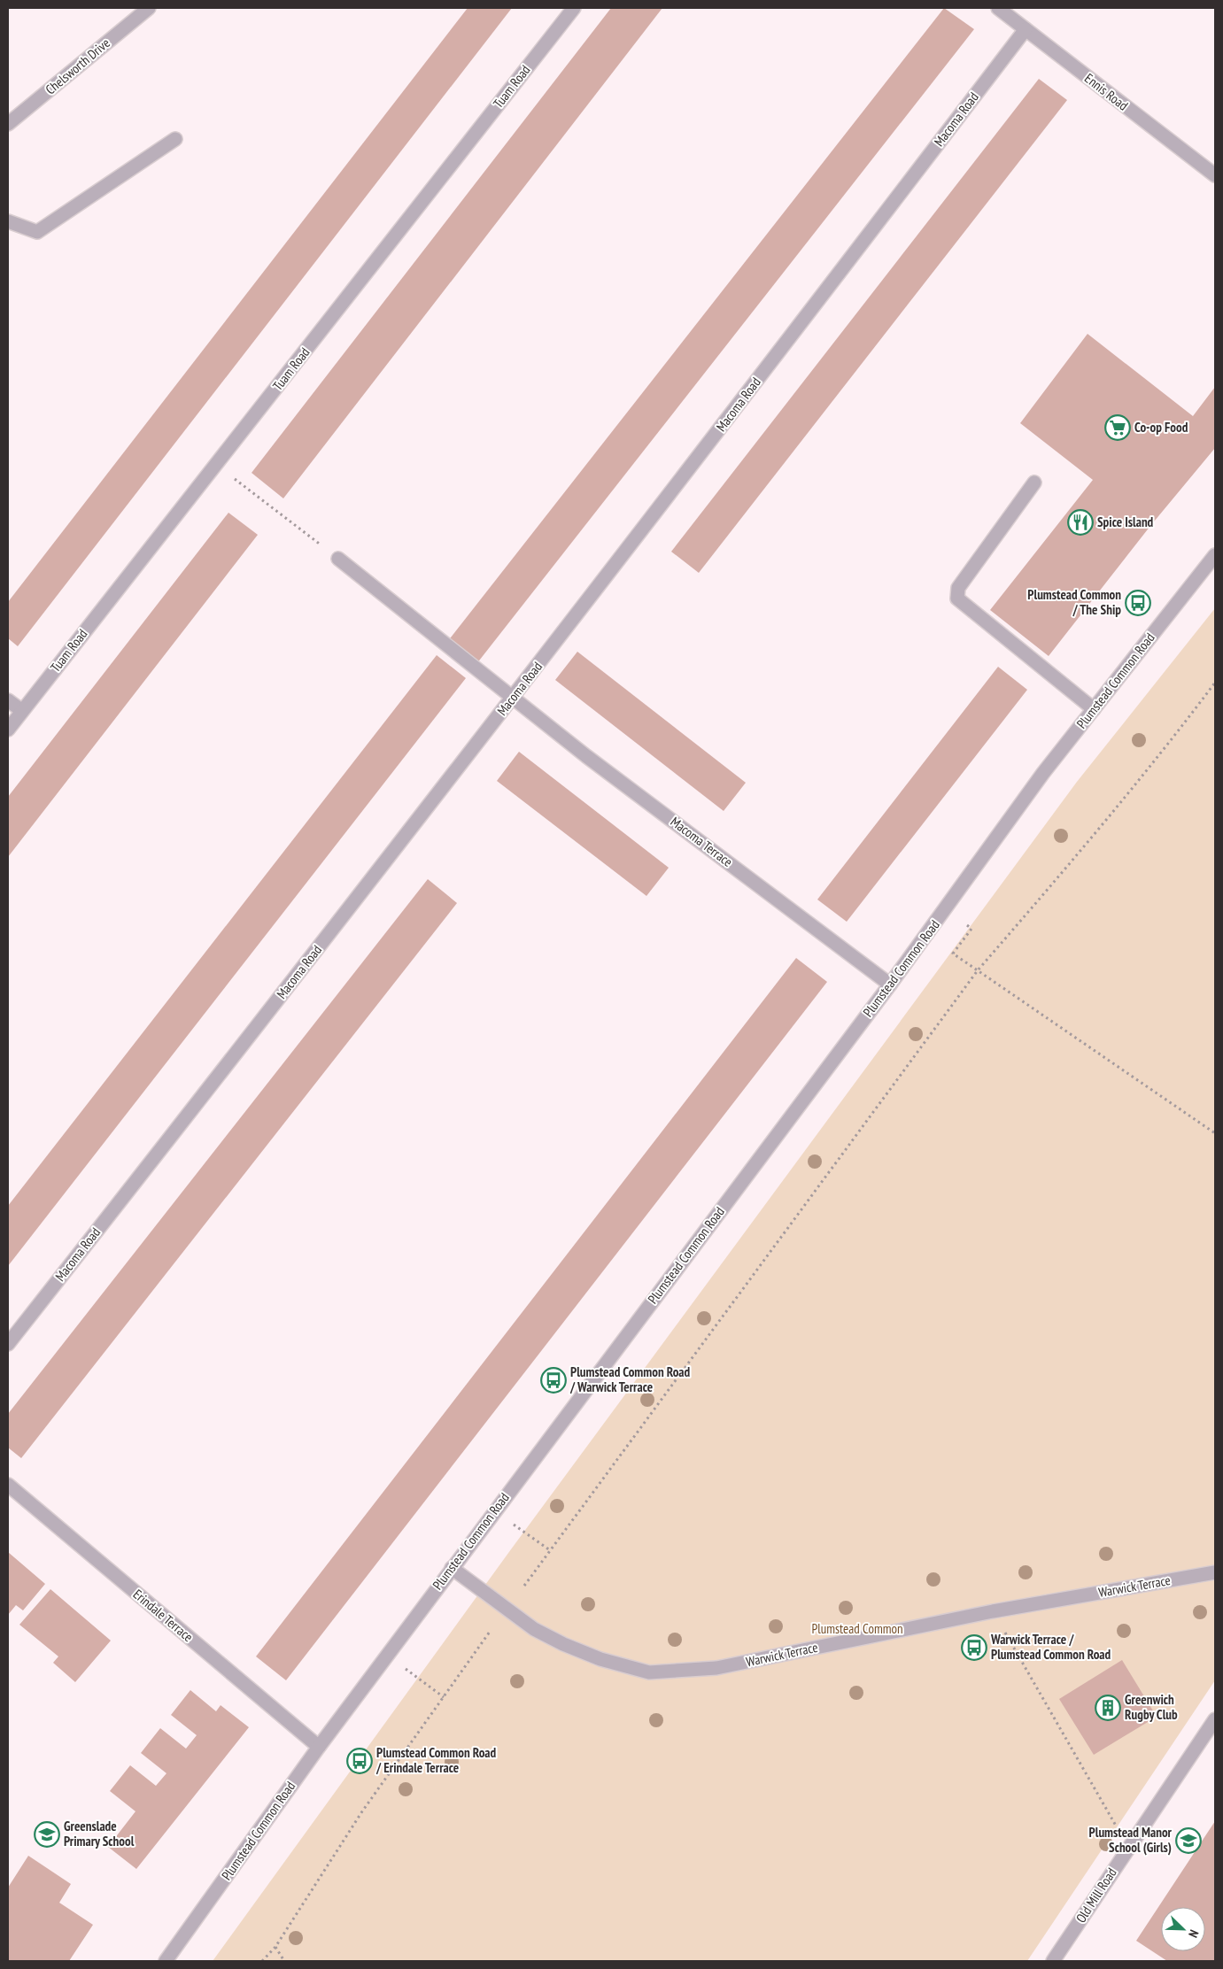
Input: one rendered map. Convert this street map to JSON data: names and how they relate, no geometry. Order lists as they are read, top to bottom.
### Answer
{
  "streets": {
    "street": [
      "Chelsworth Drive",
      "Tuam Road",
      "Ennis Road",
      "Macoma Road",
      "Plumstead Common Road",
      "Macoma Terrace",
      "Warwick Terrace",
      "Erindale Terrace",
      "Old Mill Road"
    ]
  },
  "crossings": [
    ["Ennis Road", "Macoma Road"],
    ["Macoma Road", "Macoma Terrace"],
    ["Plumstead Common Road", "Macoma Terrace"],
    ["Plumstead Common Road", "Warwick Terrace"],
    ["Plumstead Common Road", "Erindale Terrace"]
  ],
  "parks": ["Plumstead Common"],
  "places": {
    "supermarket": ["Co-op Food"],
    "restaurant": ["Spice Island"],
    "bus stop": [
      "Plumstead Common / The Ship",
      "Plumstead Common Road / Warwick Terrace",
      "Warwick Terrace / Plumstead Common Road",
      "Plumstead Common Road / Erindale Terrace"
    ],
    "building": ["Greenwich Rugby Club"],
    "school or university": ["Greenslade Primary School", "Plumstead Manor School (Girls)"]
  },
  "north": "bottom right"
}
